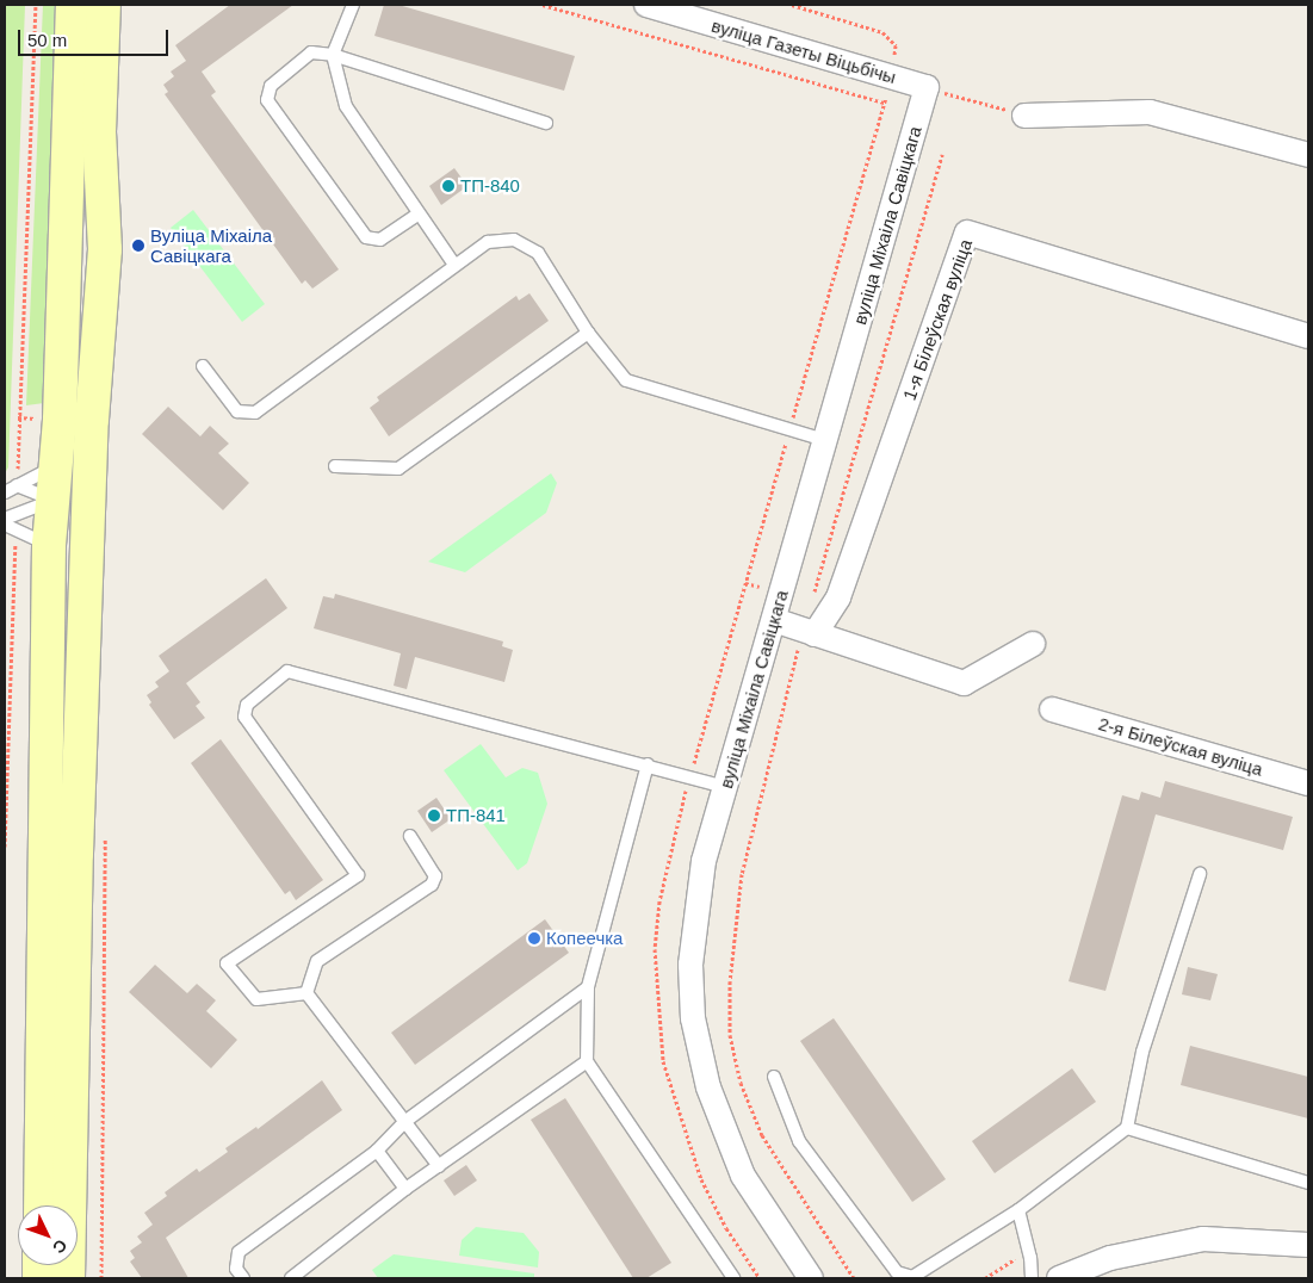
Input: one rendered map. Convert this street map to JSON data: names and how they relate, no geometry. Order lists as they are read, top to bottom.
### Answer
{
  "streets": {
    "street": [
      "вуліца Газеты Віцьбічы",
      "вуліца Міхаіла Савіцкага",
      "1-я Білеўская вуліца",
      "2-я Білеўская вуліца"
    ]
  },
  "crossings": [
    ["вуліца Газеты Віцьбічы", "вуліца Міхаіла Савіцкага"]
  ],
  "places": [
    "ТП-840",
    "Вуліца Міхаіла Савіцкага",
    "ТП-841",
    "Копеечка"
  ],
  "scale_bar": "50 m",
  "north": "bottom right"
}
